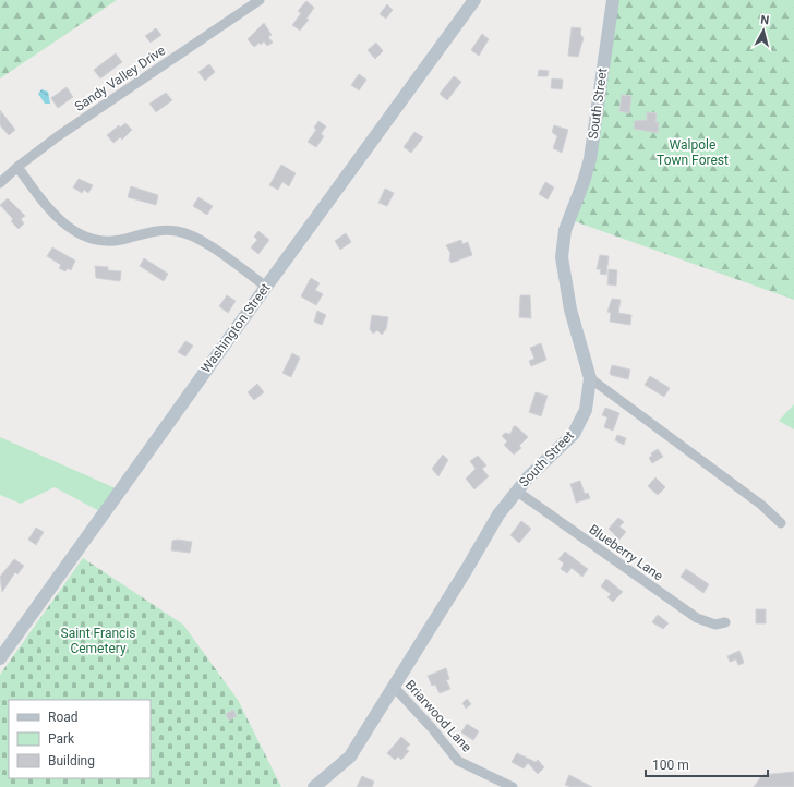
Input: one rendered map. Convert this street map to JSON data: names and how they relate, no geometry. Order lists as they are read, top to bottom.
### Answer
{
  "streets": {
    "street": [
      "Sandy Valley Drive",
      "South Street",
      "Washington Street",
      "Blueberry Lane",
      "Briarwood Lane"
    ]
  },
  "crossings": [
    ["South Street", "Blueberry Lane"],
    ["South Street", "Briarwood Lane"]
  ],
  "parks": ["Walpole Town Forest", "Saint Francis Cemetery"],
  "legend": ["Road", "Park", "Building"],
  "scale_bar": "100 m",
  "north": "top"
}
